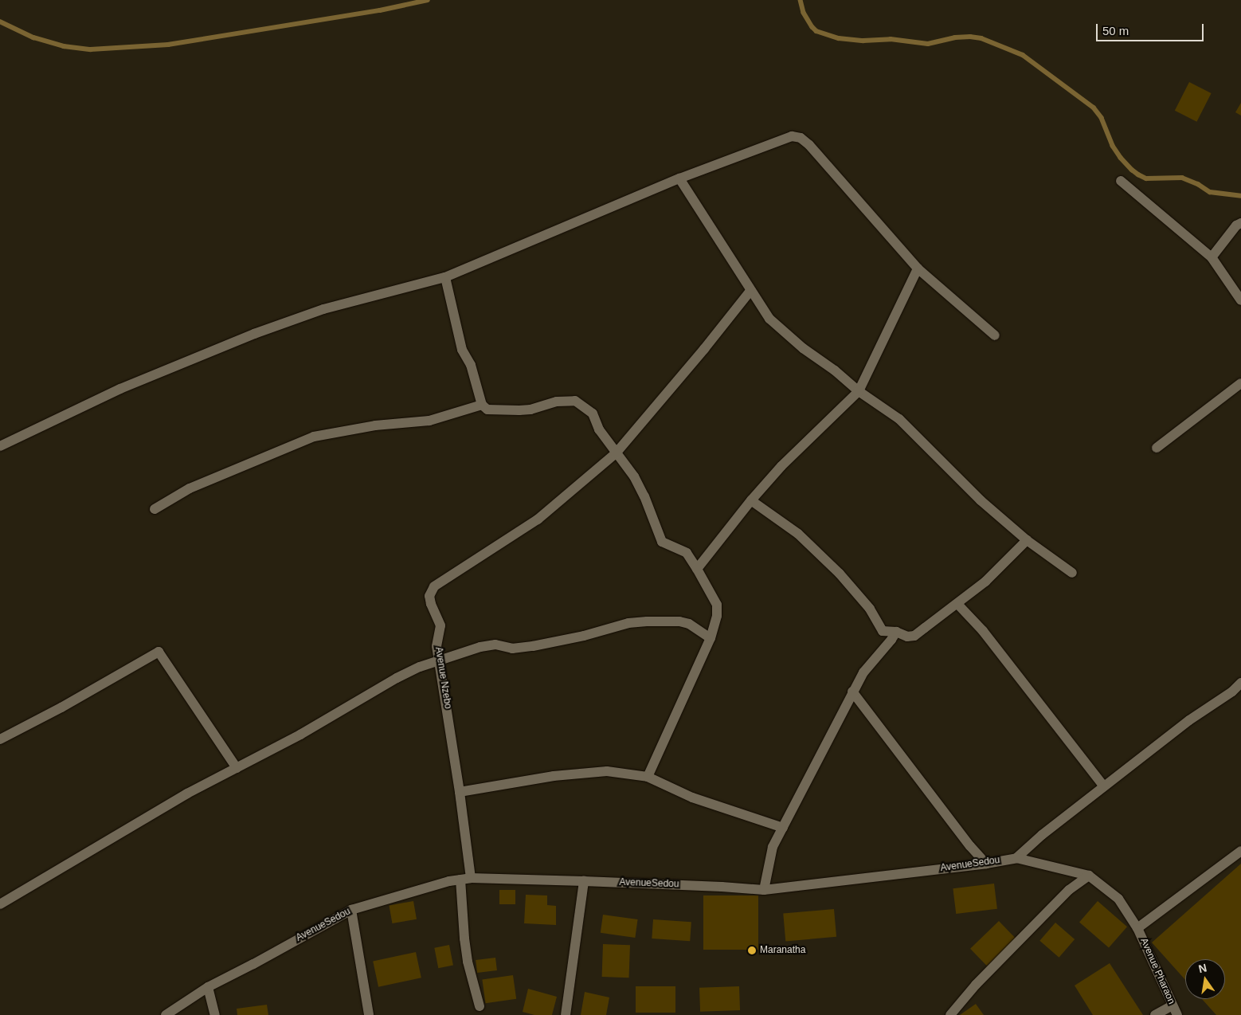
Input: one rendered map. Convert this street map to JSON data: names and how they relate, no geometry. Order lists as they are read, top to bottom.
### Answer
{
  "streets": {
    "street": ["Avenue Nzebo", "AvenueSedou", "Avenue Pharaon"]
  },
  "crossings": [
    ["Avenue Nzebo", "AvenueSedou"],
    ["AvenueSedou", "Avenue Pharaon"]
  ],
  "places": ["Maranatha"],
  "scale_bar": "50 m",
  "north": "top"
}
